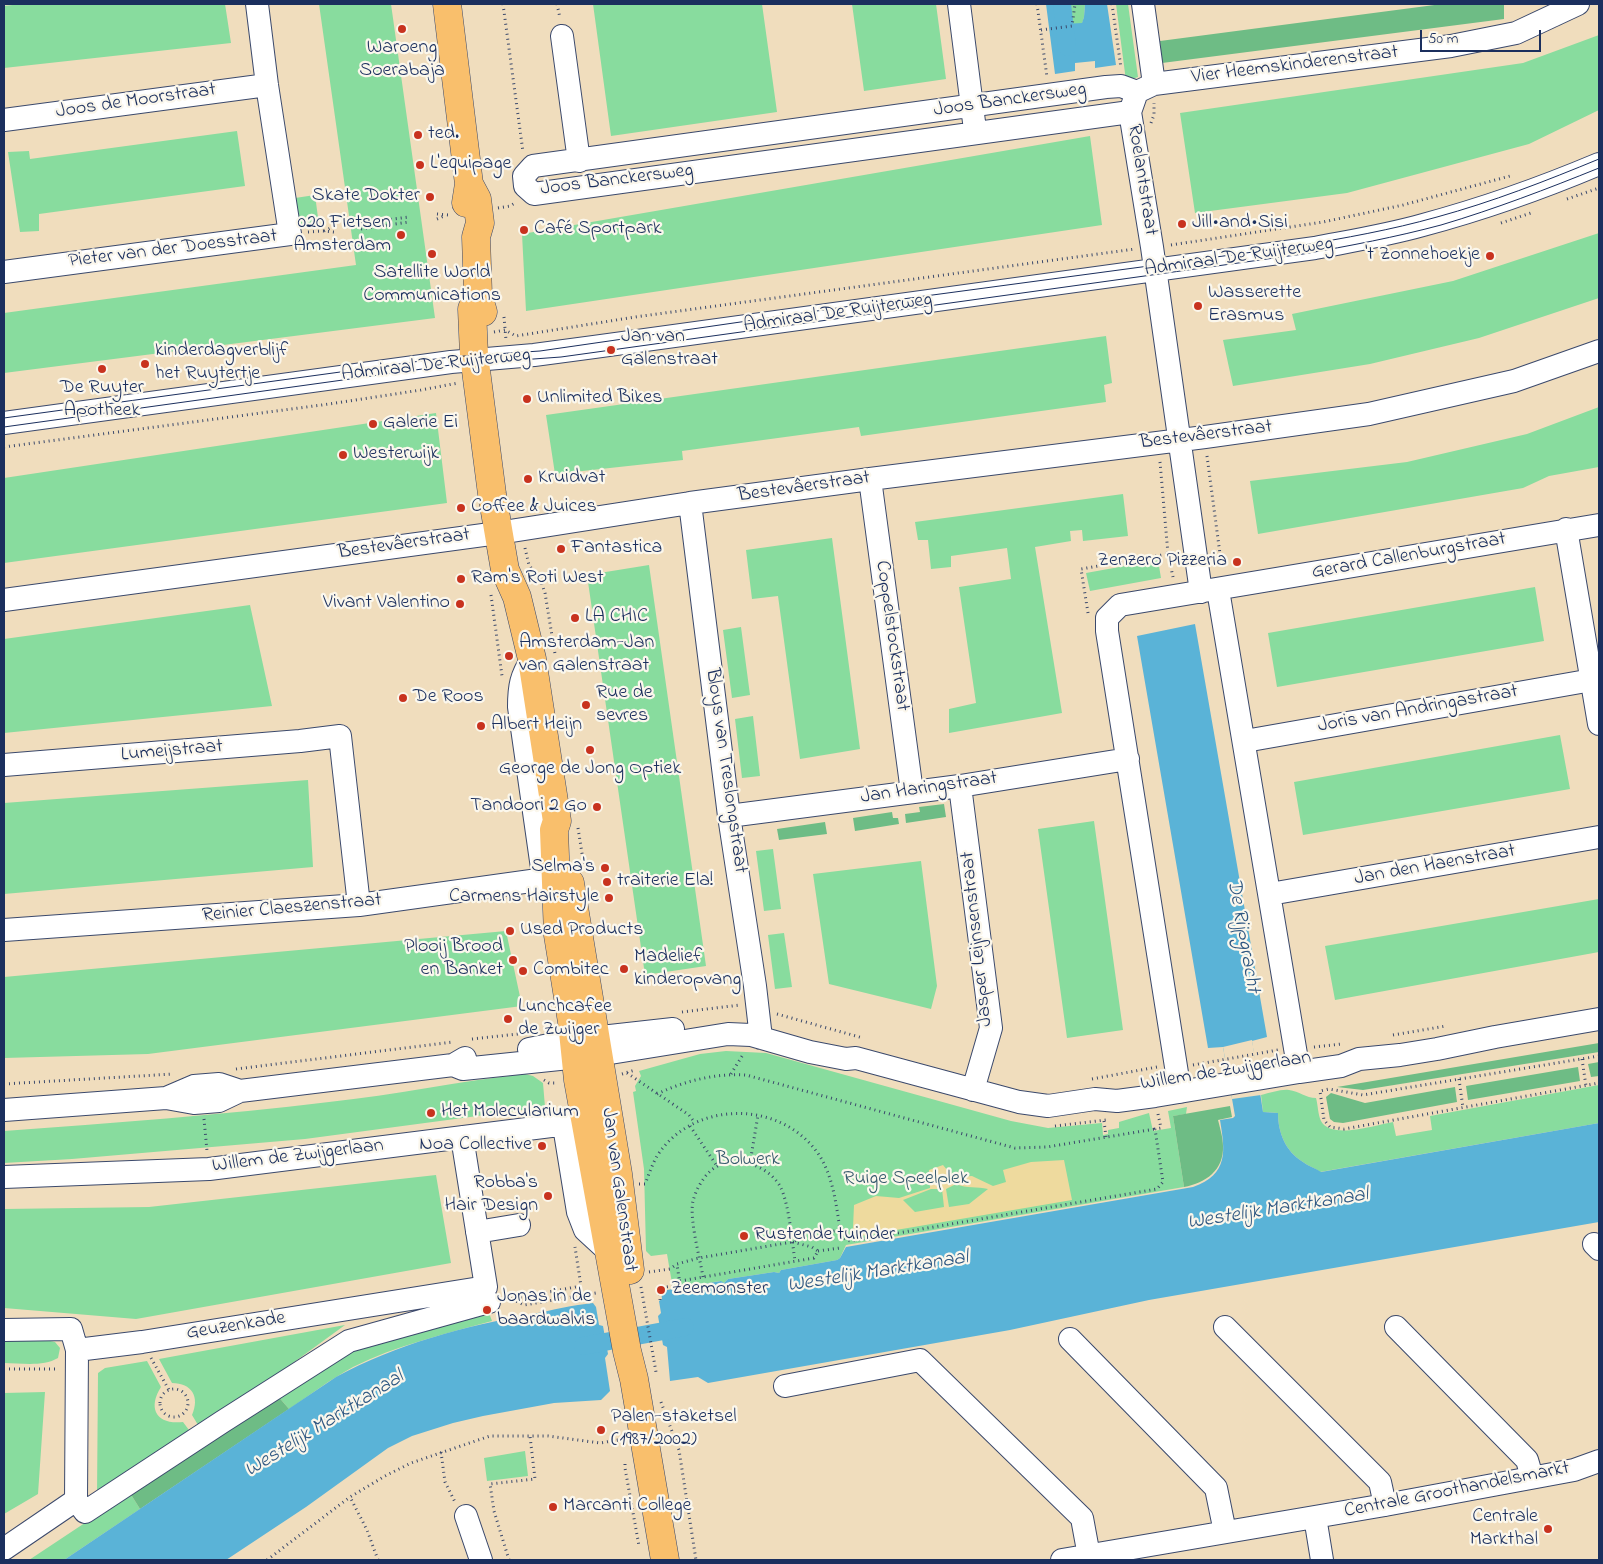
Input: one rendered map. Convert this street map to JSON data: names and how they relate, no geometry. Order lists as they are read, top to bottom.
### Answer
{
  "streets": {
    "main road": ["Jan van Galenstraat"],
    "street": [
      "Vier Heemskinderenstraat",
      "Joos Banckersweg",
      "Joos de Moorstraat",
      "Roelantstraat",
      "Pieter van der Doesstraat",
      "Admiraal De Ruijterweg",
      "Bestevâerstraat",
      "Gerard Callenburgstraat",
      "Coppelstockstraat",
      "Joris van Andringastraat",
      "Lumeijstraat",
      "Bloys van Treslongstraat",
      "Jan Haringstraat",
      "Jan den Haenstraat",
      "Reinier Claeszenstraat",
      "Jasper Leijnsenstraat",
      "Willem de Zwijgerlaan",
      "Geuzenkade",
      "Centrale Groothandelsmarkt"
    ]
  },
  "crossings": [
    ["Vier Heemskinderenstraat", "Joos Banckersweg"],
    ["Vier Heemskinderenstraat", "Roelantstraat"],
    ["Joos Banckersweg", "Roelantstraat"],
    ["Joos de Moorstraat", "Pieter van der Doesstraat"],
    ["Roelantstraat", "Admiraal De Ruijterweg"],
    ["Roelantstraat", "Bestevâerstraat"],
    ["Roelantstraat", "Gerard Callenburgstraat"],
    ["Admiraal De Ruijterweg", "Jan van Galenstraat"],
    ["Bestevâerstraat", "Coppelstockstraat"],
    ["Bestevâerstraat", "Bloys van Treslongstraat"],
    ["Bestevâerstraat", "Jan van Galenstraat"],
    ["Coppelstockstraat", "Jan Haringstraat"],
    ["Lumeijstraat", "Reinier Claeszenstraat"],
    ["Bloys van Treslongstraat", "Jan Haringstraat"],
    ["Bloys van Treslongstraat", "Willem de Zwijgerlaan"],
    ["Jan Haringstraat", "Jasper Leijnsenstraat"],
    ["Reinier Claeszenstraat", "Jan van Galenstraat"],
    ["Jasper Leijnsenstraat", "Willem de Zwijgerlaan"],
    ["Willem de Zwijgerlaan", "Jan van Galenstraat"]
  ],
  "water": ["De Rijpgracht", "Westelijk Marktkanaal"],
  "parks": ["Bolwerk", "Ruige Speelplek"],
  "places": [
    "Waroeng Soerabaja",
    "ted.",
    "L'equipage",
    "Skate Dokter",
    "Jill•and•Sisi",
    "Café Sportpark",
    "020 Fietsen Amsterdam",
    "Satellite World Communications",
    "'t Zonnehoekje",
    "Wasserette Erasmus",
    "Jan van Galenstraat",
    "kinderdagverblijf het Ruytertje",
    "De Ruyter Apotheek",
    "Unlimited Bikes",
    "Galerie Ei",
    "Westerwijk",
    "Kruidvat",
    "Coffee & Juices",
    "Fantastica",
    "Zenzero Pizzeria",
    "Ram's Roti West",
    "Vivant Valentino",
    "LA CHIC",
    "Amsterdam-Jan van Galenstraat",
    "De Roos",
    "Rue de sevres",
    "Albert Heijn",
    "George de Jong Optiek",
    "Tandoori 2 Go",
    "Selma's",
    "traiterie Ela!",
    "Carmens Hairstyle",
    "Used Products",
    "Plooij Brood en Banket",
    "Madelief kinderopvang",
    "Combitec",
    "Lunchcafee de Zwijger",
    "Het Molecularium",
    "Noa Collective",
    "Robba's Hair Design",
    "Rustende tuinder",
    "Zeemonster",
    "Jonas in de baardwalvis",
    "Palen-staketsel (1987/2002)",
    "Marcanti College",
    "Centrale Markthal"
  ],
  "scale_bar": "50 m"
}
